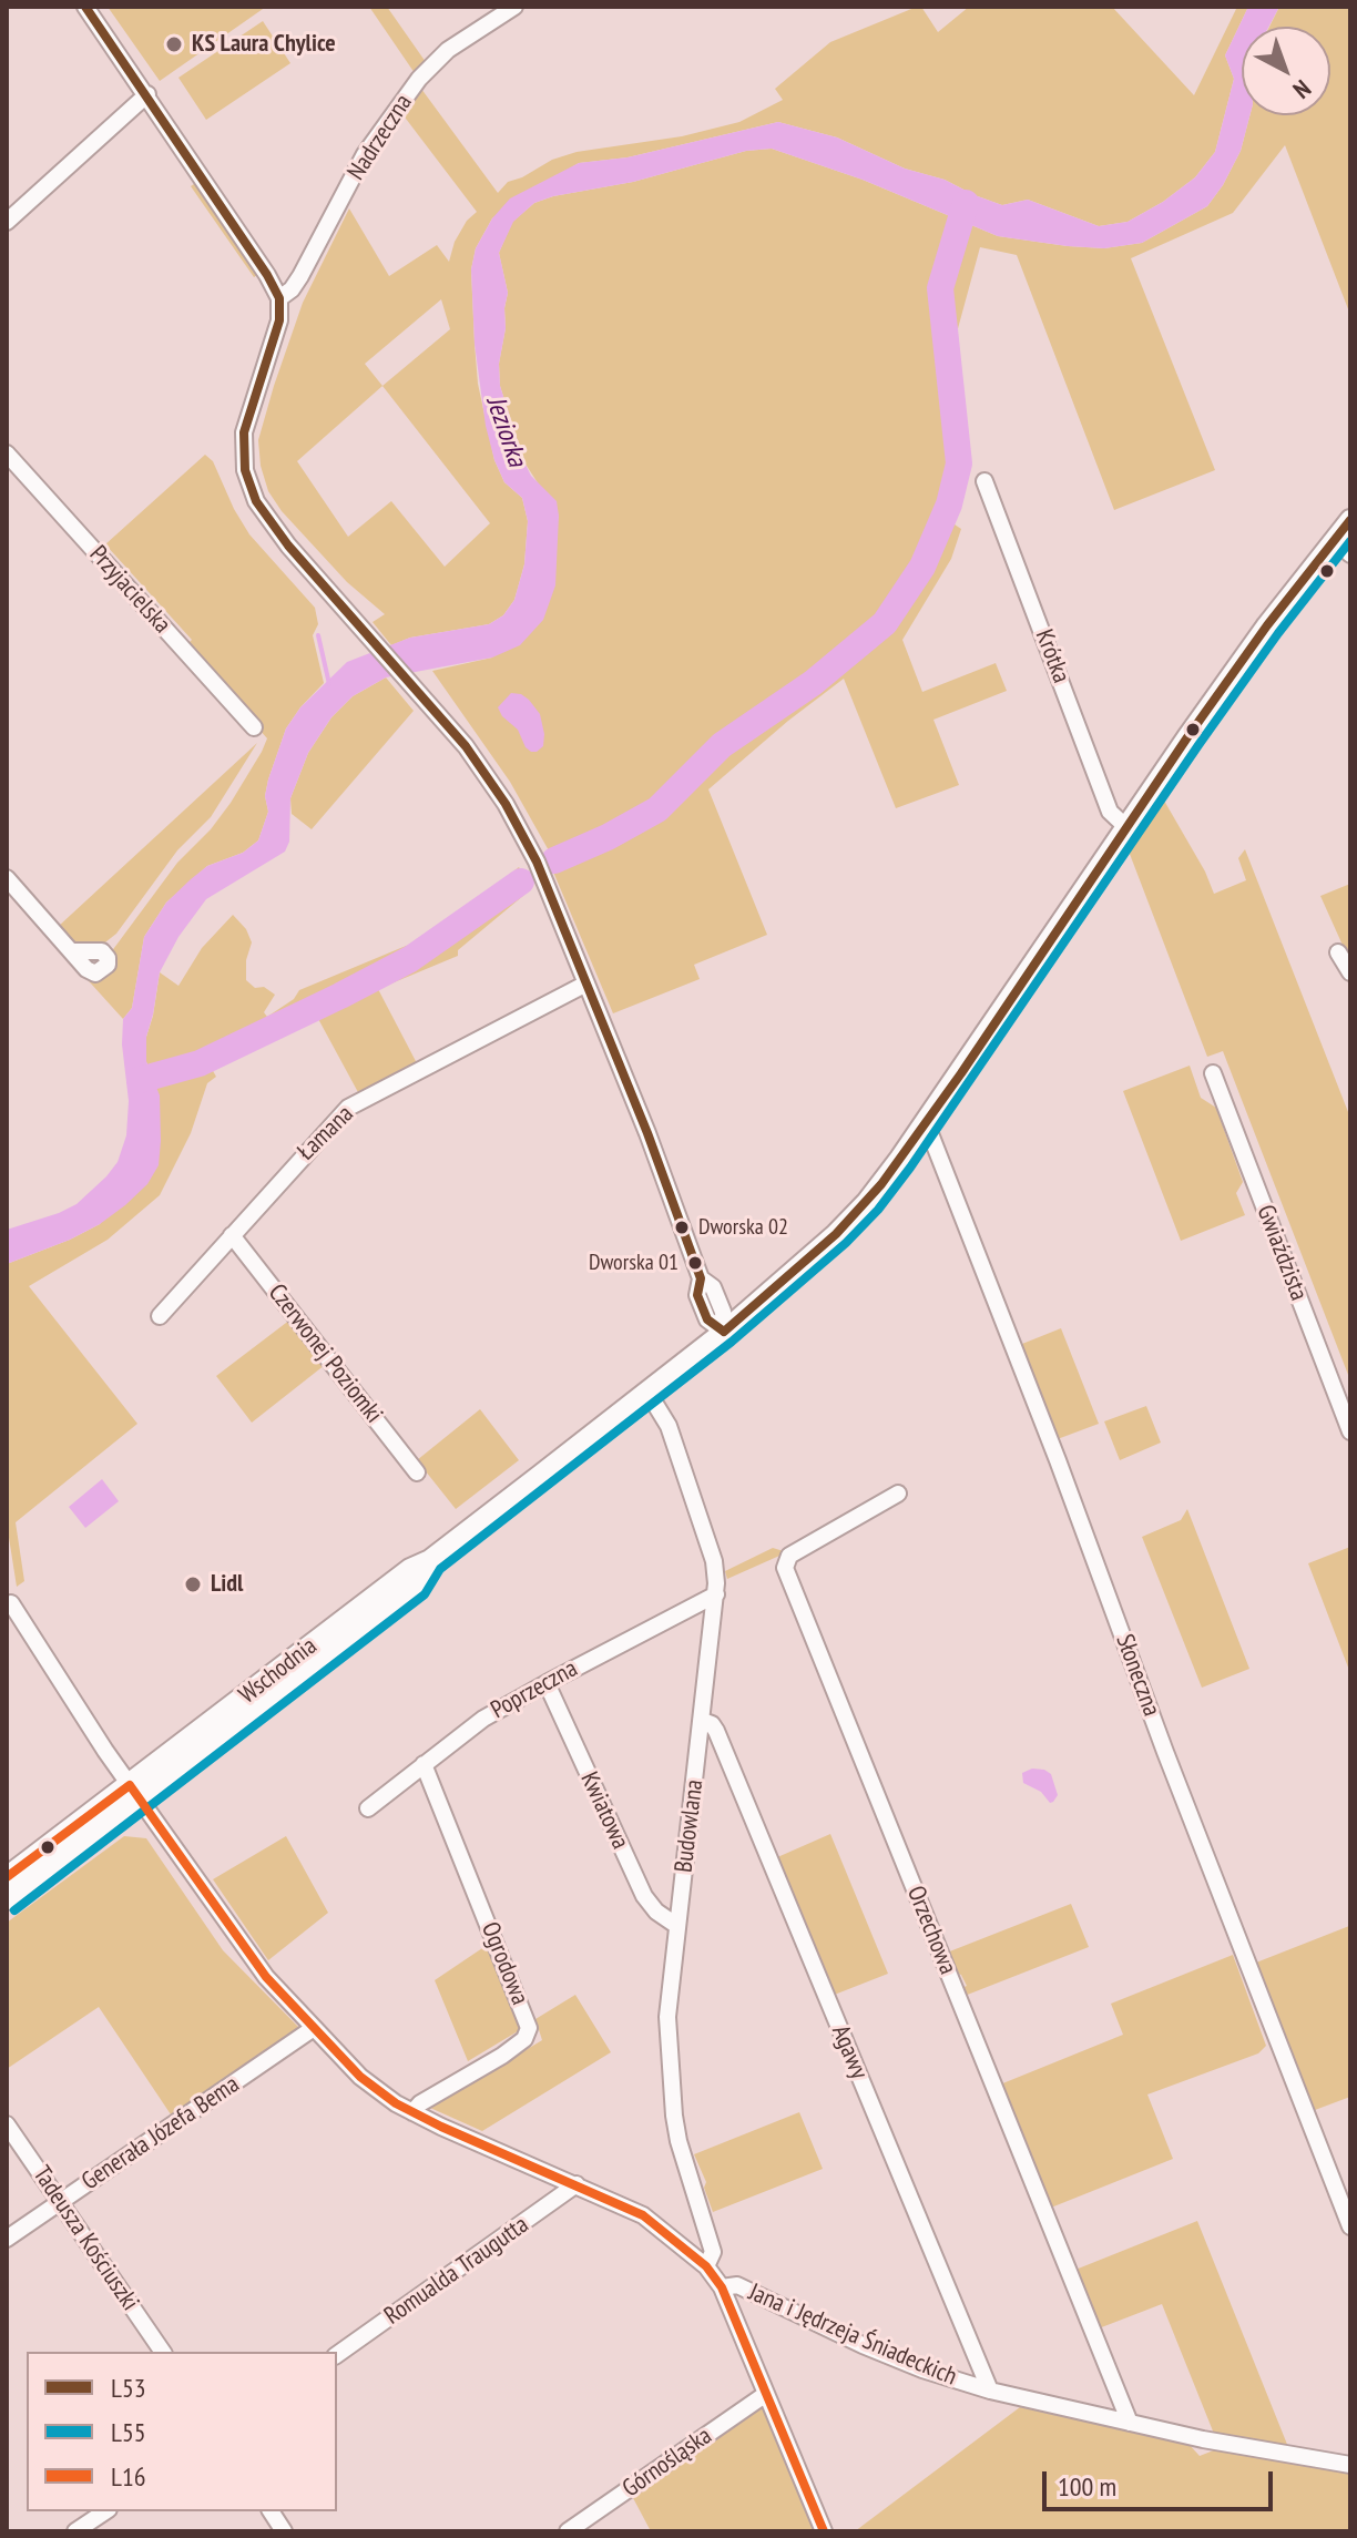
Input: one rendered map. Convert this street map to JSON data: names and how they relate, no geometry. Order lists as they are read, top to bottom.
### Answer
{
  "streets": {
    "main road": ["Wschodnia"],
    "street": [
      "Nadrzeczna",
      "Przyjacielska",
      "Krótka",
      "Łamana",
      "Gwiaździsta",
      "Czerwonej Poziomki",
      "Słoneczna",
      "Poprzeczna",
      "Kwiatowa",
      "Budowlana",
      "Orzechowa",
      "Ogrodowa",
      "Agawy",
      "Generała Józefa Bema",
      "Tadeusza Kościuszki",
      "Romualda Traugutta",
      "Jana i Jędrzeja Śniadeckich",
      "Górnośląska"
    ]
  },
  "crossings": [
    ["Krótka", "Wschodnia"],
    ["Łamana", "Czerwonej Poziomki"],
    ["Wschodnia", "Słoneczna"],
    ["Wschodnia", "Budowlana"],
    ["Wschodnia", "Jana i Jędrzeja Śniadeckich"],
    ["Poprzeczna", "Kwiatowa"],
    ["Poprzeczna", "Budowlana"],
    ["Poprzeczna", "Ogrodowa"],
    ["Kwiatowa", "Budowlana"],
    ["Budowlana", "Agawy"],
    ["Budowlana", "Jana i Jędrzeja Śniadeckich"],
    ["Orzechowa", "Jana i Jędrzeja Śniadeckich"],
    ["Ogrodowa", "Jana i Jędrzeja Śniadeckich"],
    ["Agawy", "Jana i Jędrzeja Śniadeckich"],
    ["Generała Józefa Bema", "Tadeusza Kościuszki"],
    ["Generała Józefa Bema", "Jana i Jędrzeja Śniadeckich"],
    ["Romualda Traugutta", "Jana i Jędrzeja Śniadeckich"]
  ],
  "water": ["Jeziorka"],
  "places": [
    "KS Laura Chylice",
    "Dworska 02",
    "Dworska 01",
    "Lidl"
  ],
  "lines": ["transit line L53", "transit line L55", "transit line L16"],
  "legend": ["L53", "L55", "L16"],
  "scale_bar": "100 m",
  "north": "bottom right"
}
